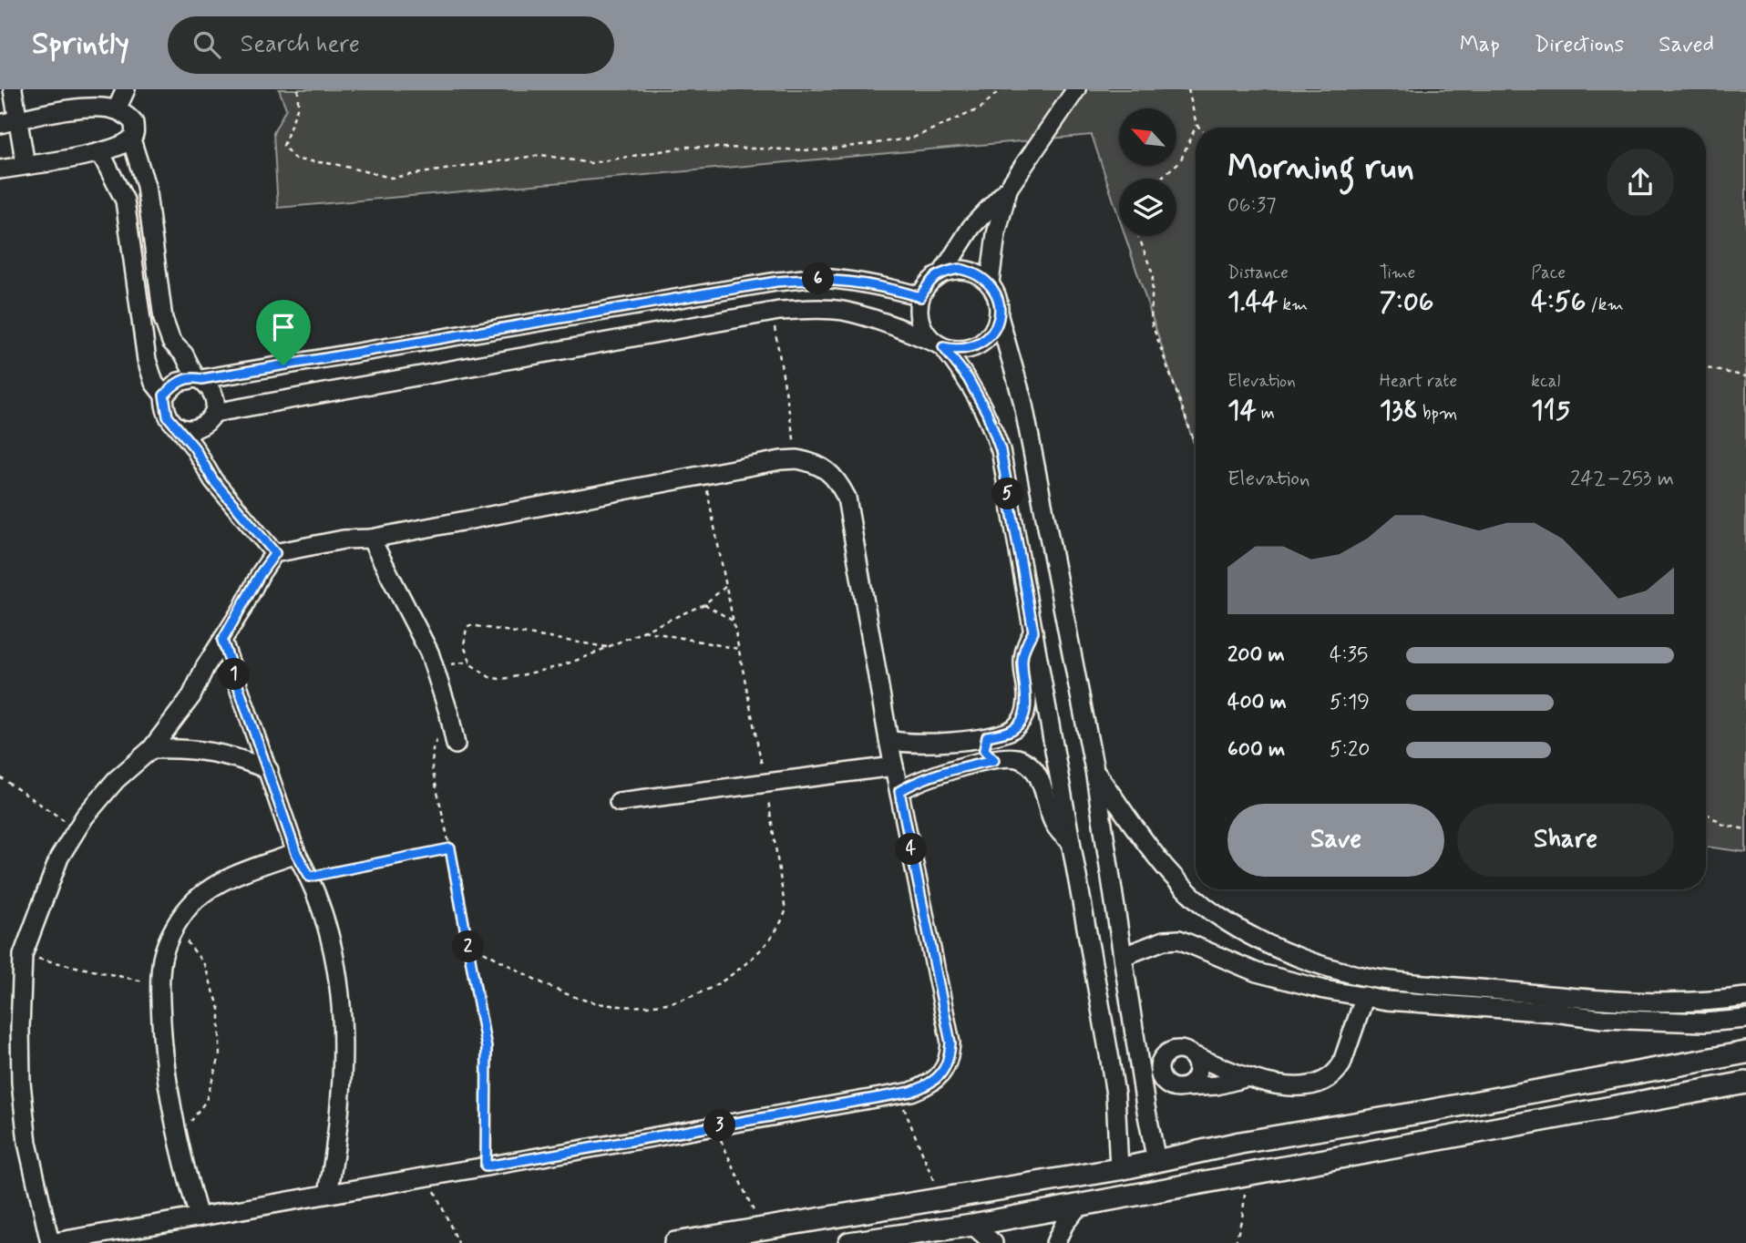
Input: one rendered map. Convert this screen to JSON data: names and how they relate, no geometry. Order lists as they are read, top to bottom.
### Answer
{
  "north": "top left",
  "page": {
    "header": "Sprintly",
    "search": "Search here",
    "nav": ["Map", "Directions", "Saved"],
    "heading": ["Morning run", "06:37"],
    "stats": [
      ["Distance", "1.44 km"],
      ["Time", "7:06"],
      ["Pace", "4:56 /km"],
      ["Elevation", "14 m"],
      ["Heart rate", "138 bpm"],
      ["kcal", "115"]
    ],
    "pins": [
      "6",
      "5",
      "1",
      "4",
      "2",
      "3"
    ],
    "chart": ["Elevation", "242–253 m"],
    "list": [
      {
        "name": "200 m",
        "note": "4:35"
      },
      {
        "name": "400 m",
        "note": "5:19"
      },
      {
        "name": "600 m",
        "note": "5:20"
      }
    ],
    "buttons": ["Save", "Share"]
  }
}
